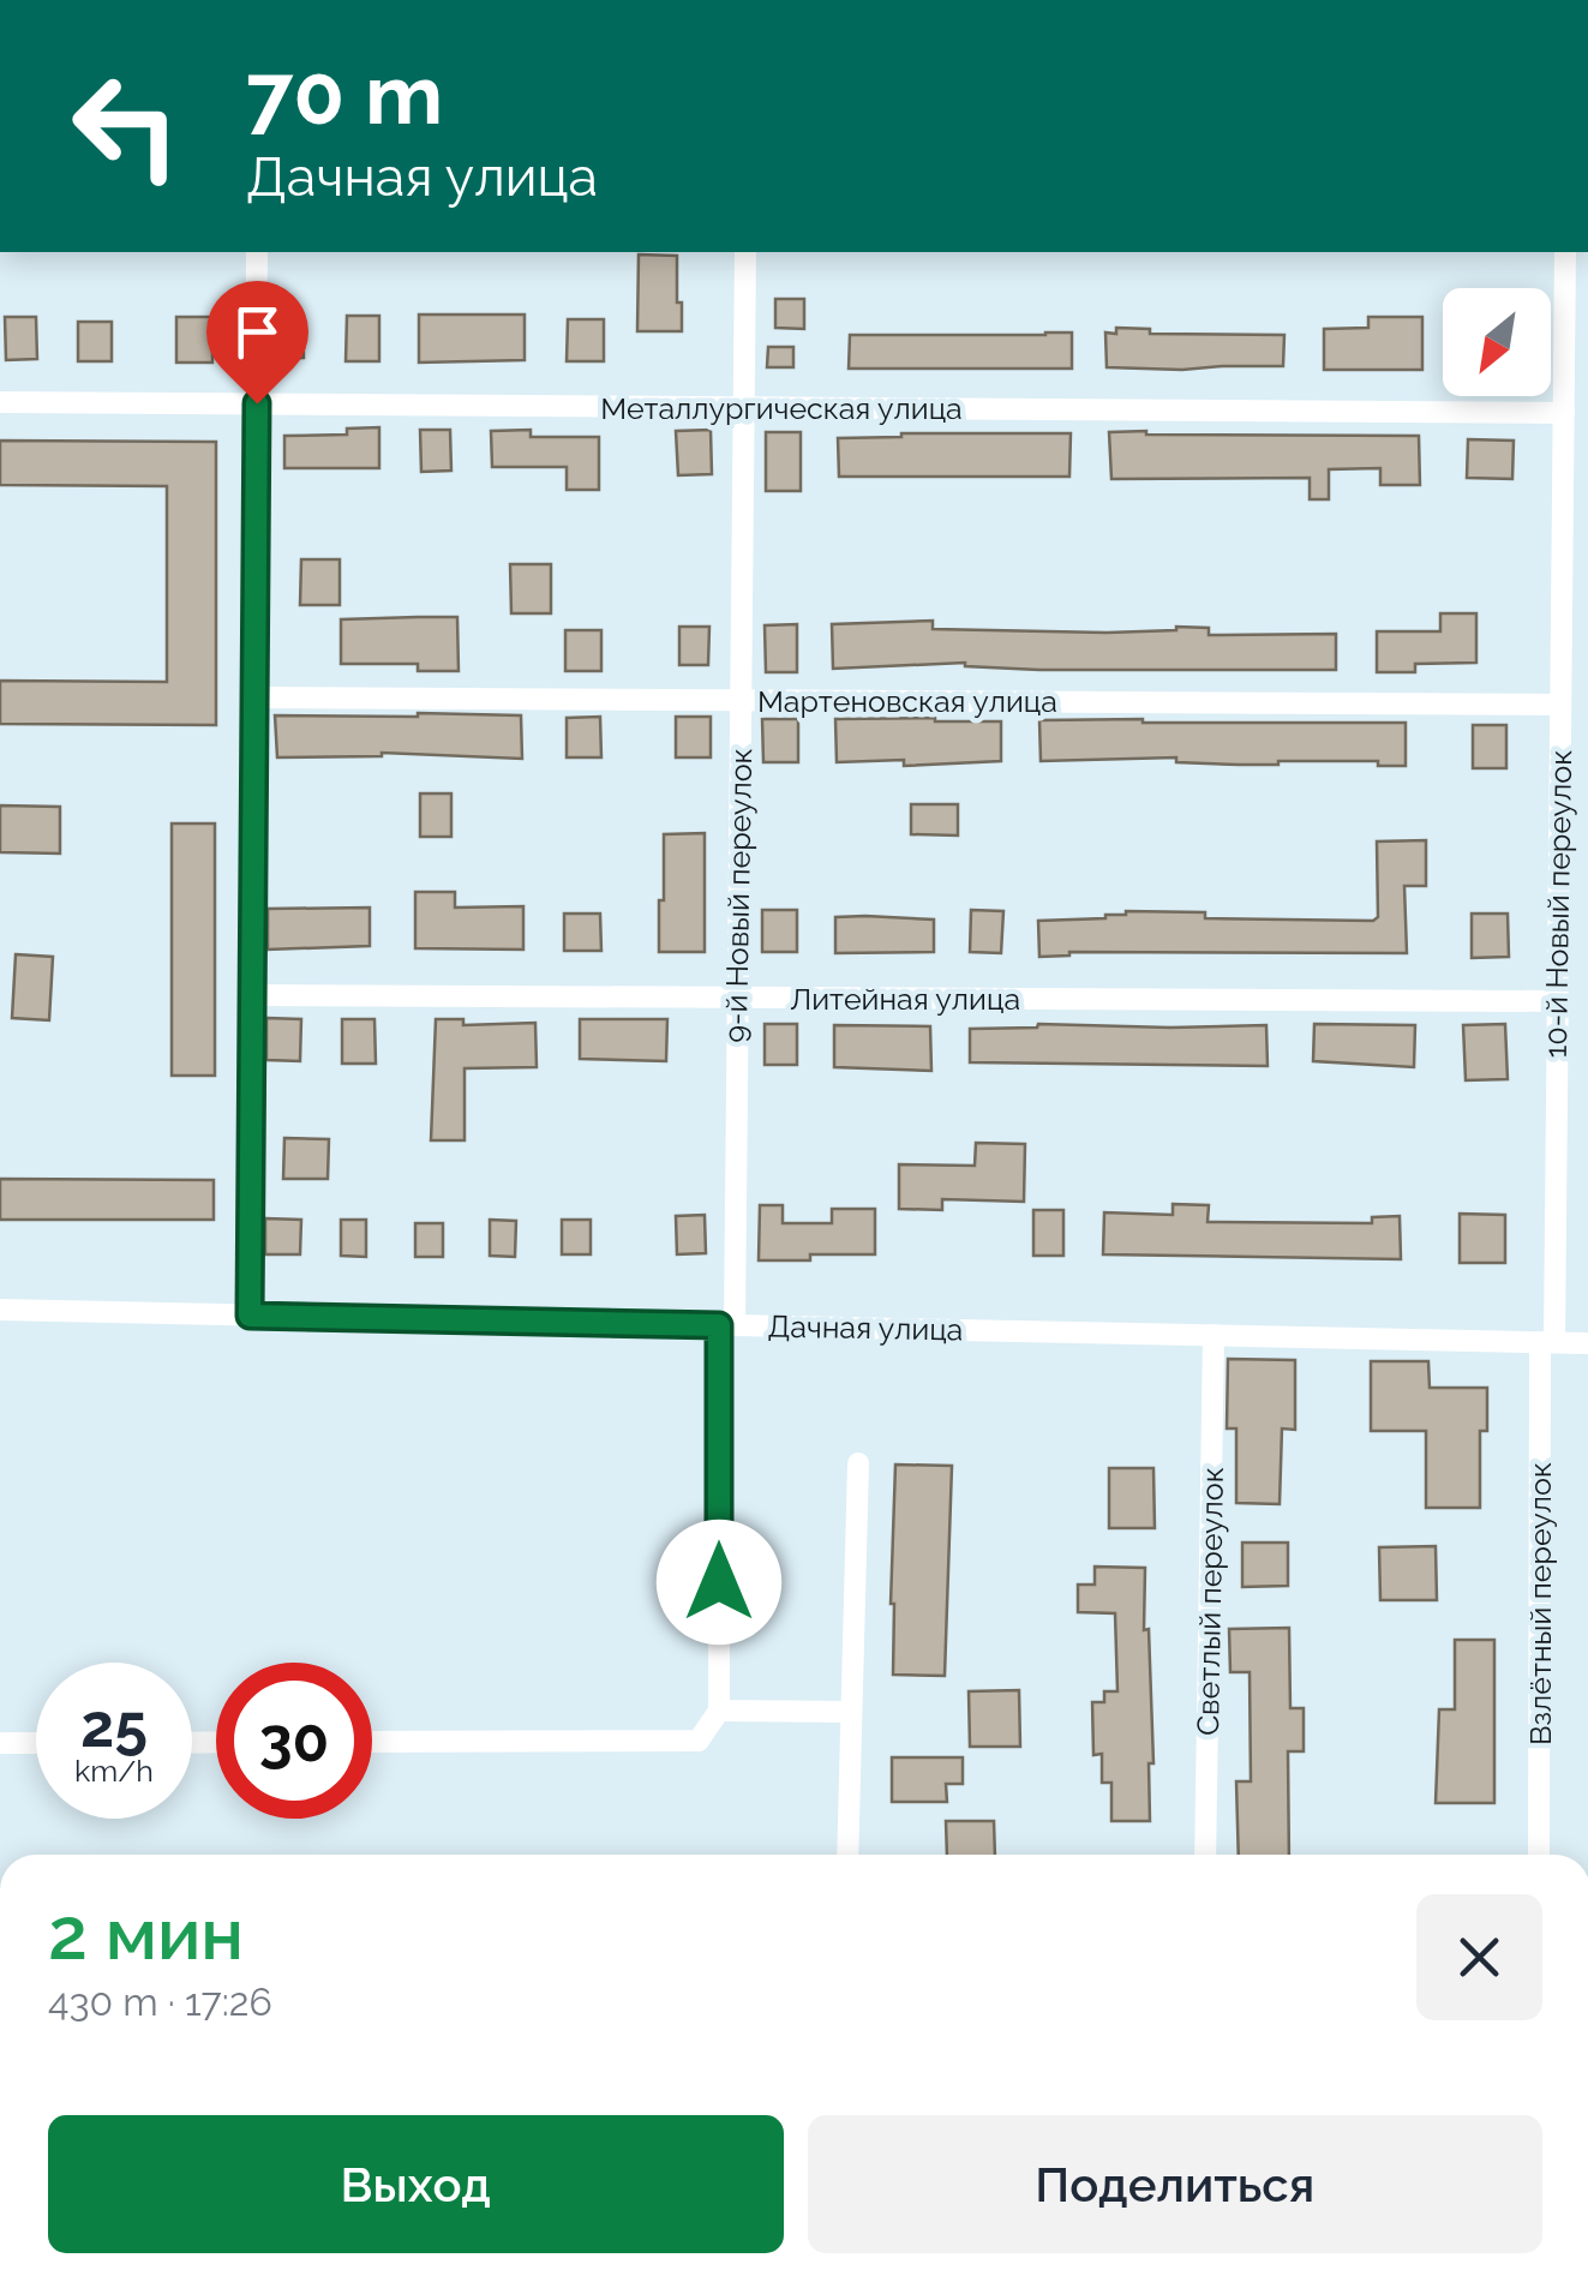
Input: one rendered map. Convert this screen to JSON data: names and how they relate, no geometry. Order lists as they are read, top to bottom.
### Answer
{
  "streets": {
    "street": [
      "Металлургическая улица",
      "Мартеновская улица",
      "9-й Новый переулок",
      "10-й Новый переулок",
      "Литейная улица",
      "Дачная улица",
      "Светлый переулок",
      "Взлётный переулок"
    ]
  },
  "crossings": [
    ["Металлургическая улица", "9-й Новый переулок"],
    ["Металлургическая улица", "10-й Новый переулок"],
    ["Мартеновская улица", "9-й Новый переулок"],
    ["Мартеновская улица", "10-й Новый переулок"],
    ["9-й Новый переулок", "Литейная улица"],
    ["9-й Новый переулок", "Дачная улица"],
    ["10-й Новый переулок", "Литейная улица"],
    ["10-й Новый переулок", "Дачная улица"],
    ["10-й Новый переулок", "Взлётный переулок"],
    ["Дачная улица", "Светлый переулок"],
    ["Дачная улица", "Взлётный переулок"]
  ],
  "north": "bottom left",
  "page": {
    "turn": ["70 m", "Дачная улица"],
    "speed": "25 km/h",
    "limit": "30",
    "heading": ["2 мин", "430 m · 17:26"],
    "buttons": ["Выход", "Поделиться"]
  }
}
